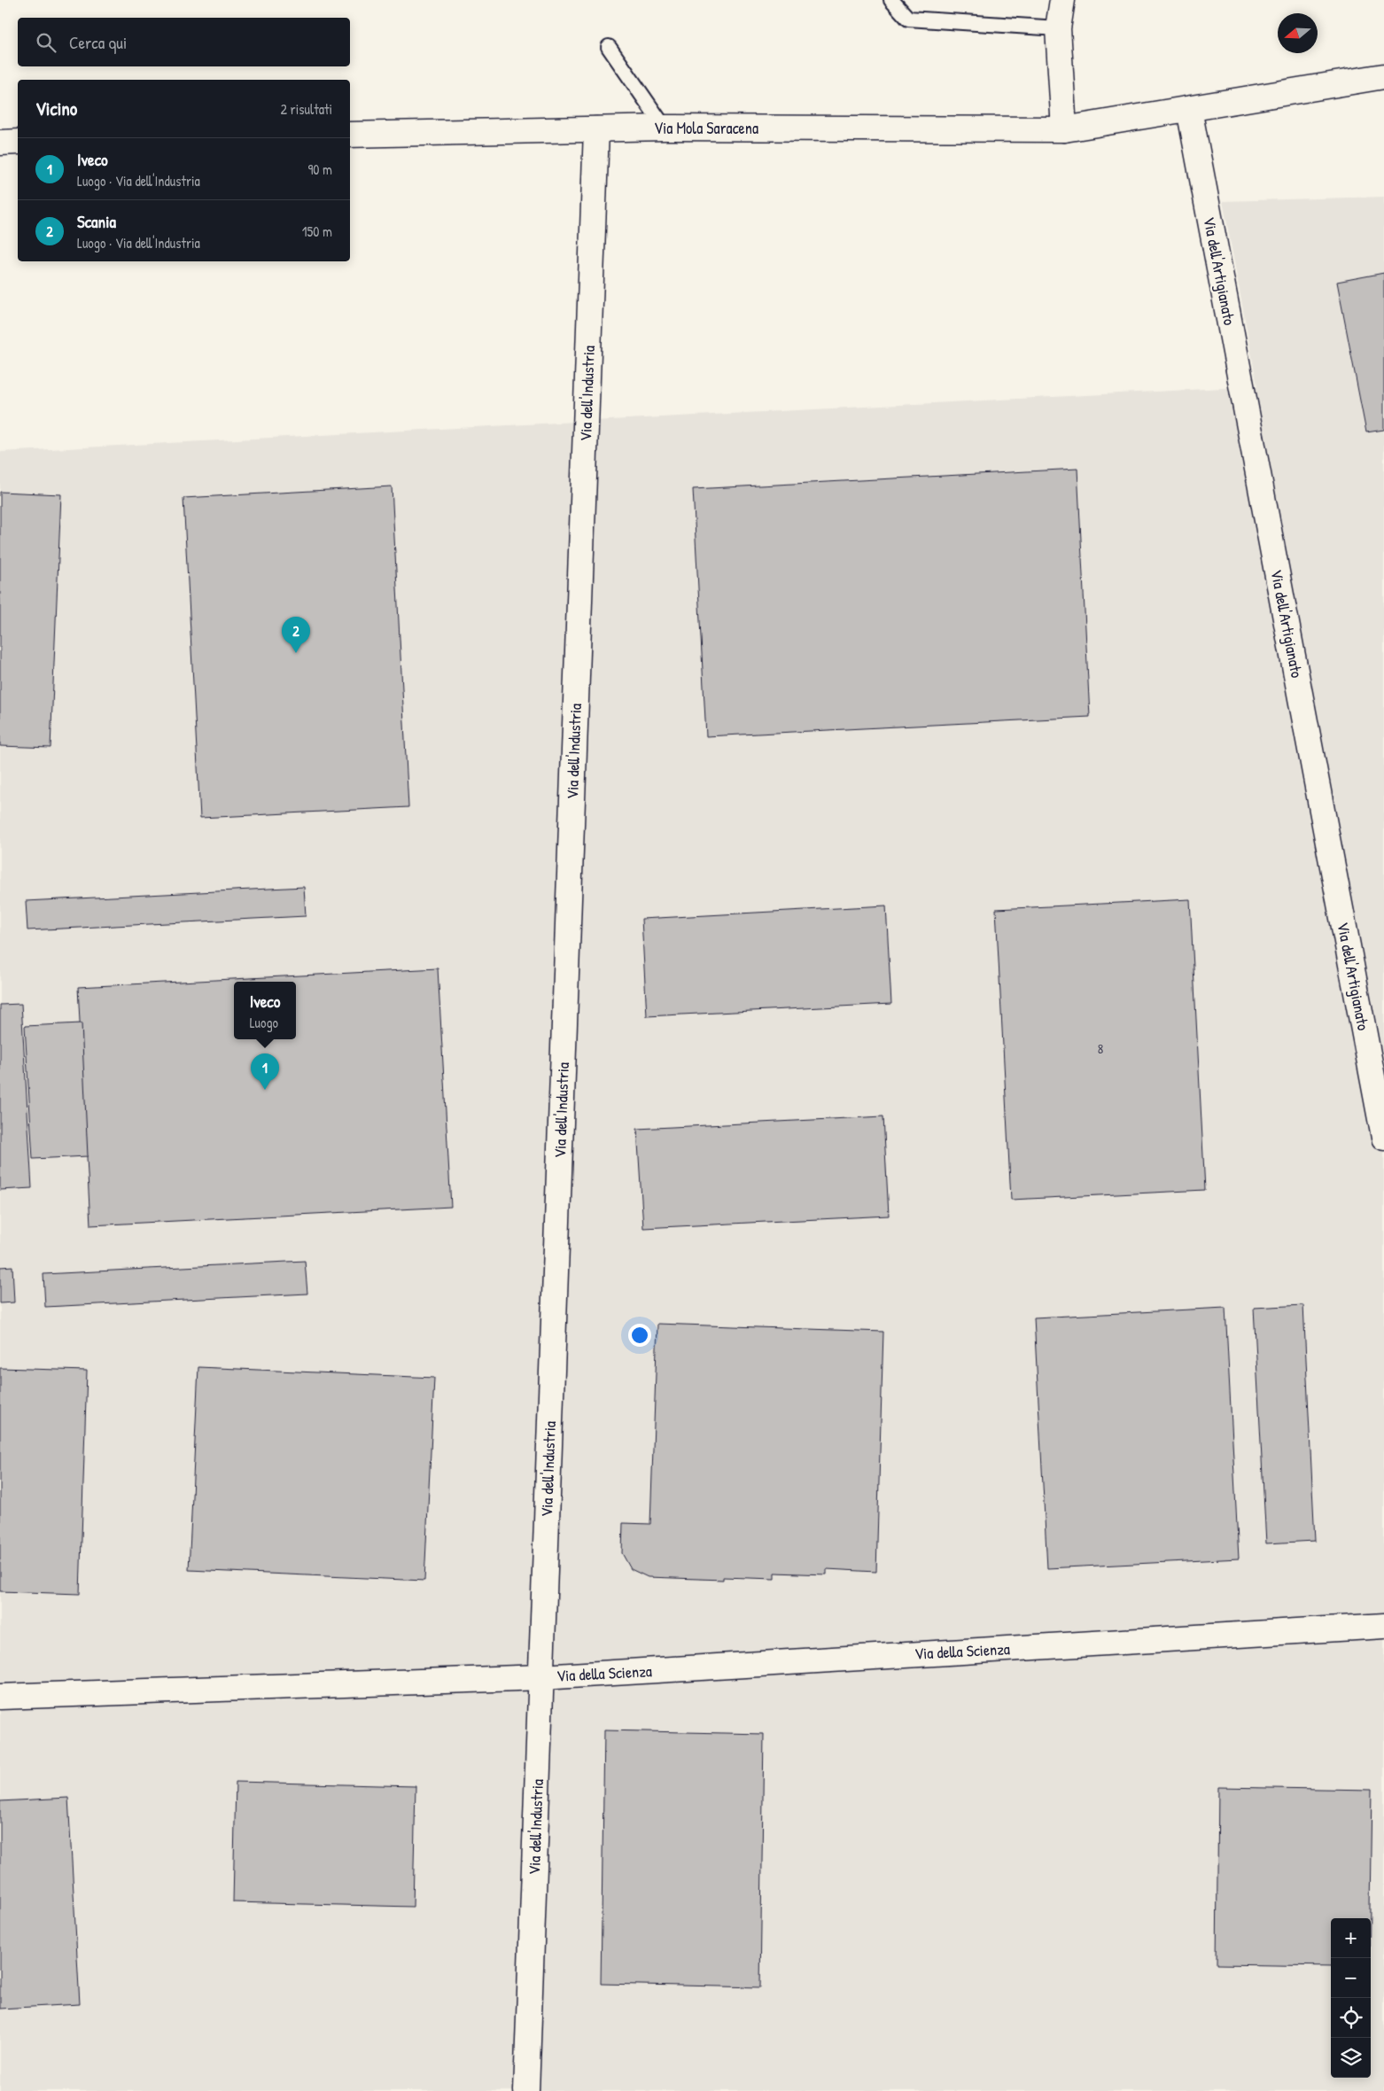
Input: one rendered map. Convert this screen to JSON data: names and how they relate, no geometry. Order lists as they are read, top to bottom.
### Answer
{
  "streets": {
    "street": [
      "Via Mola Saracena",
      "Via dell'Artigianato",
      "Via dell'Industria",
      "Via della Scienza"
    ]
  },
  "crossings": [
    ["Via Mola Saracena", "Via dell'Artigianato"],
    ["Via Mola Saracena", "Via dell'Industria"],
    ["Via dell'Industria", "Via della Scienza"]
  ],
  "house_numbers": ["8"],
  "north": "left",
  "page": {
    "search": "Cerca qui",
    "heading": ["Vicino", "2 risultati"],
    "list": [
      {
        "mark": "1",
        "name": "Iveco",
        "note": "Luogo · Via dell'Industria",
        "value": "90 m"
      },
      {
        "mark": "2",
        "name": "Scania",
        "note": "Luogo · Via dell'Industria",
        "value": "150 m"
      }
    ],
    "pins": ["2", "1"],
    "popup": ["Iveco", "Luogo"],
    "map_buttons": ["+", "−"]
  }
}
